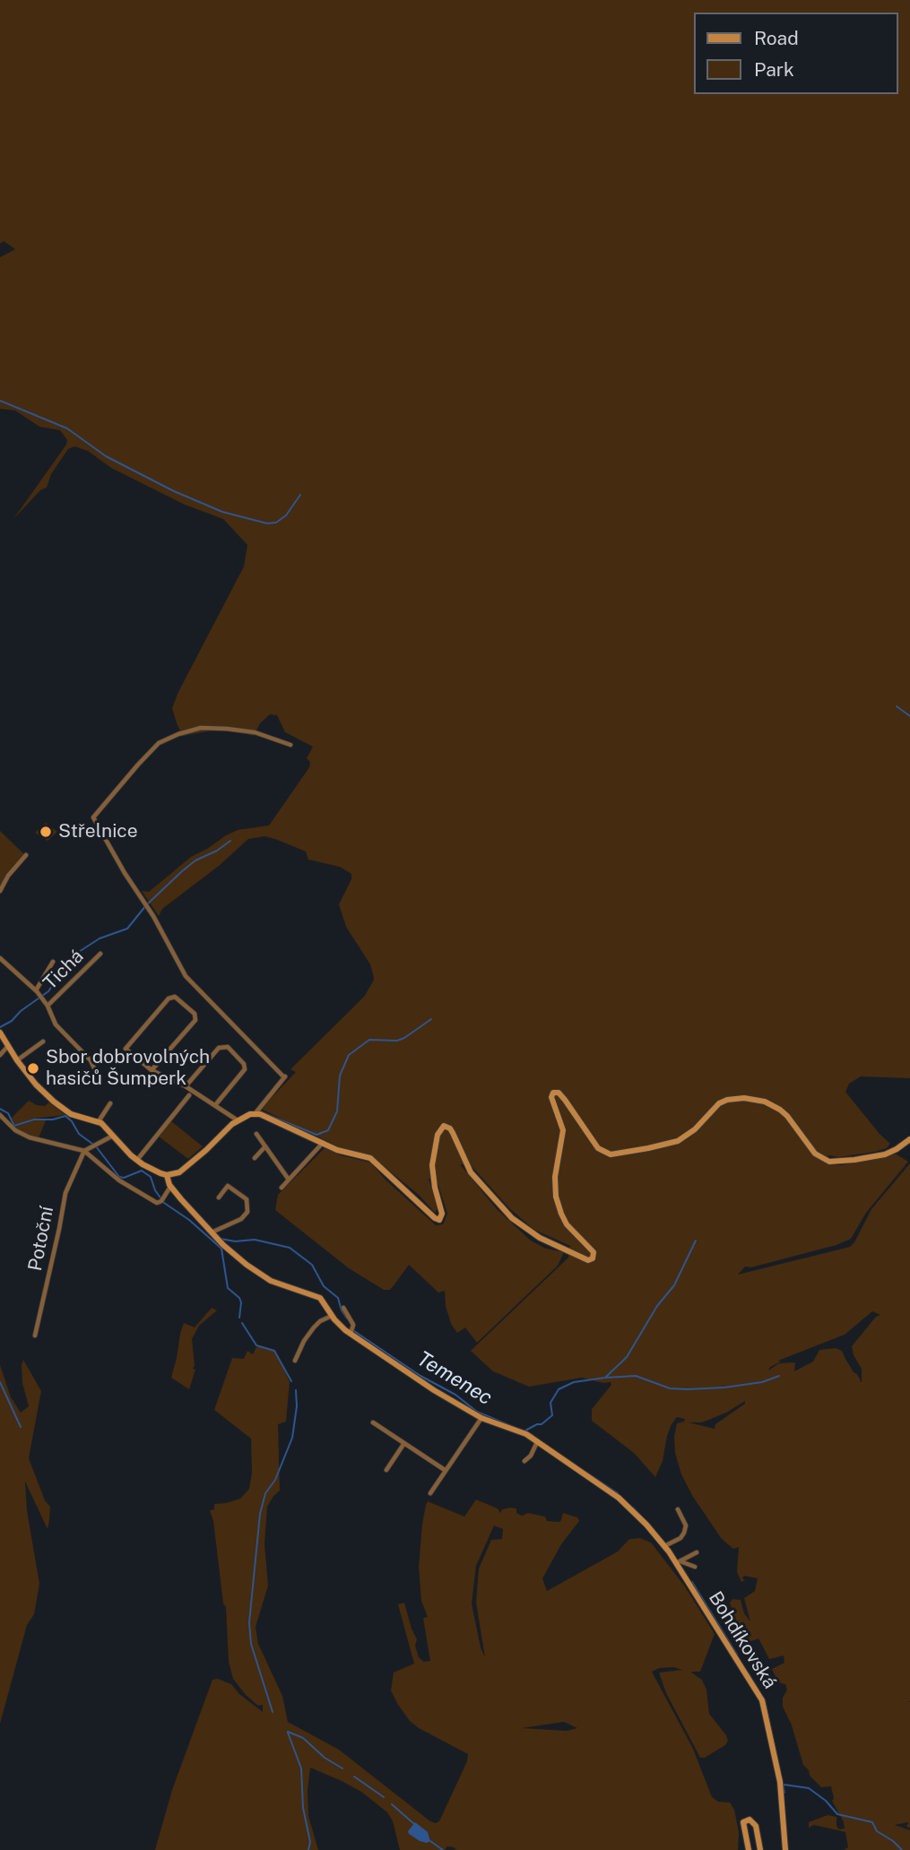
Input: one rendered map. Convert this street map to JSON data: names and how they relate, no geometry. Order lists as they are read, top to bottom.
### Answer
{
  "streets": {
    "street": ["Tichá", "Potoční", "Bohdíkovská"]
  },
  "water": ["Temenec"],
  "places": ["Střelnice", "Sbor dobrovolných hasičů Šumperk"],
  "legend": ["Road", "Park"]
}
